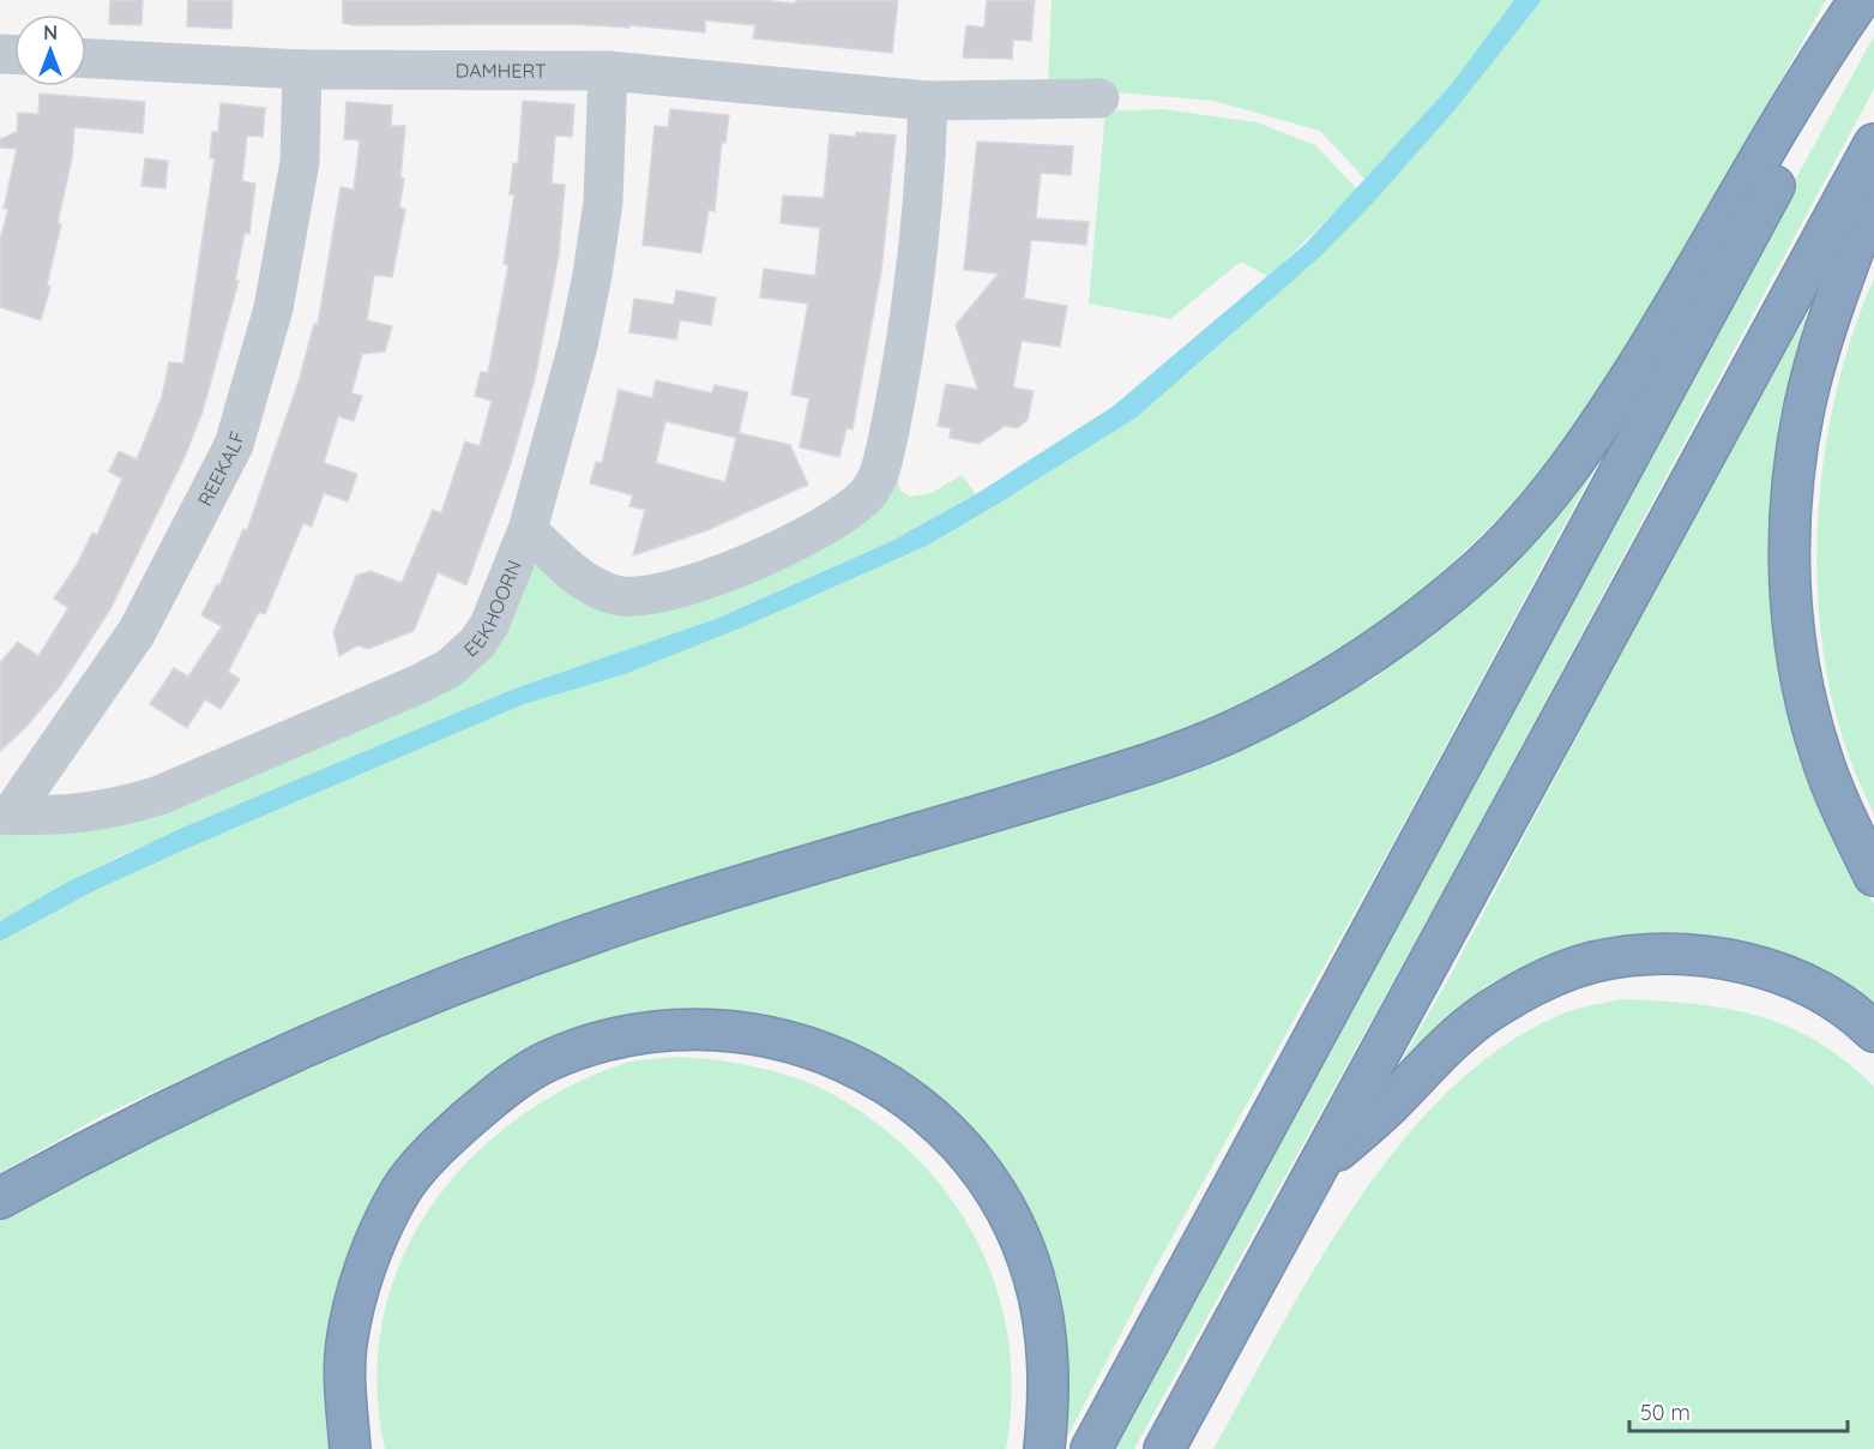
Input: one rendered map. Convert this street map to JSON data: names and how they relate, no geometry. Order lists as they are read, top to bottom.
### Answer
{
  "streets": {
    "street": ["DAMHERT", "REEKALF", "EEKHOORN"]
  },
  "crossings": [
    ["DAMHERT", "REEKALF"],
    ["DAMHERT", "EEKHOORN"],
    ["REEKALF", "EEKHOORN"]
  ],
  "scale_bar": "50 m",
  "north": "top"
}
